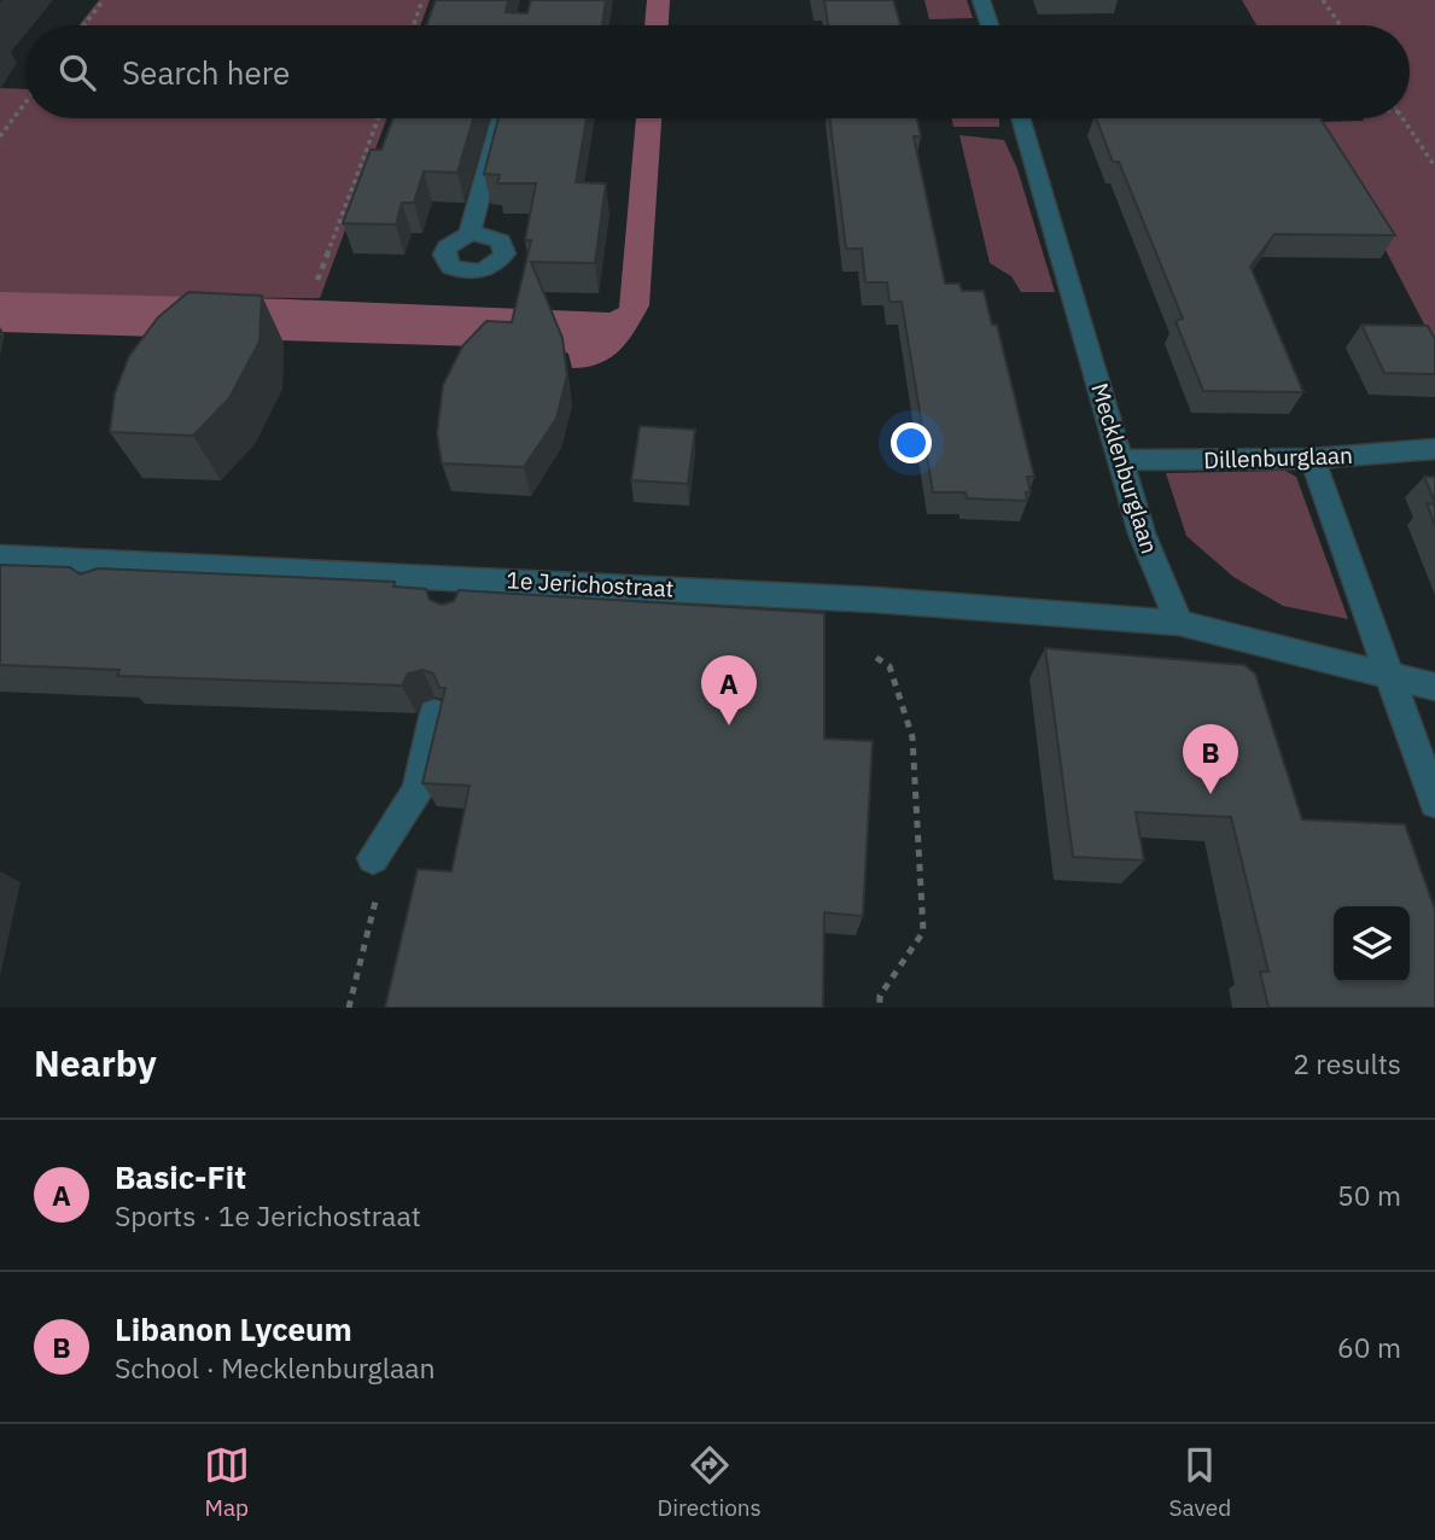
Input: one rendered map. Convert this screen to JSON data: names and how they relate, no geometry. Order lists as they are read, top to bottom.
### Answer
{
  "streets": {
    "street": ["Dillenburglaan", "Mecklenburglaan", "1e Jerichostraat"]
  },
  "crossings": [
    ["Dillenburglaan", "Mecklenburglaan"],
    ["Mecklenburglaan", "1e Jerichostraat"]
  ],
  "page": {
    "search": "Search here",
    "pins": ["A", "B"],
    "heading": ["Nearby", "2 results"],
    "list": [
      {
        "mark": "A",
        "name": "Basic-Fit",
        "note": "Sports · 1e Jerichostraat",
        "value": "50 m"
      },
      {
        "mark": "B",
        "name": "Libanon Lyceum",
        "note": "School · Mecklenburglaan",
        "value": "60 m"
      }
    ],
    "nav": ["Map", "Directions", "Saved"]
  }
}
